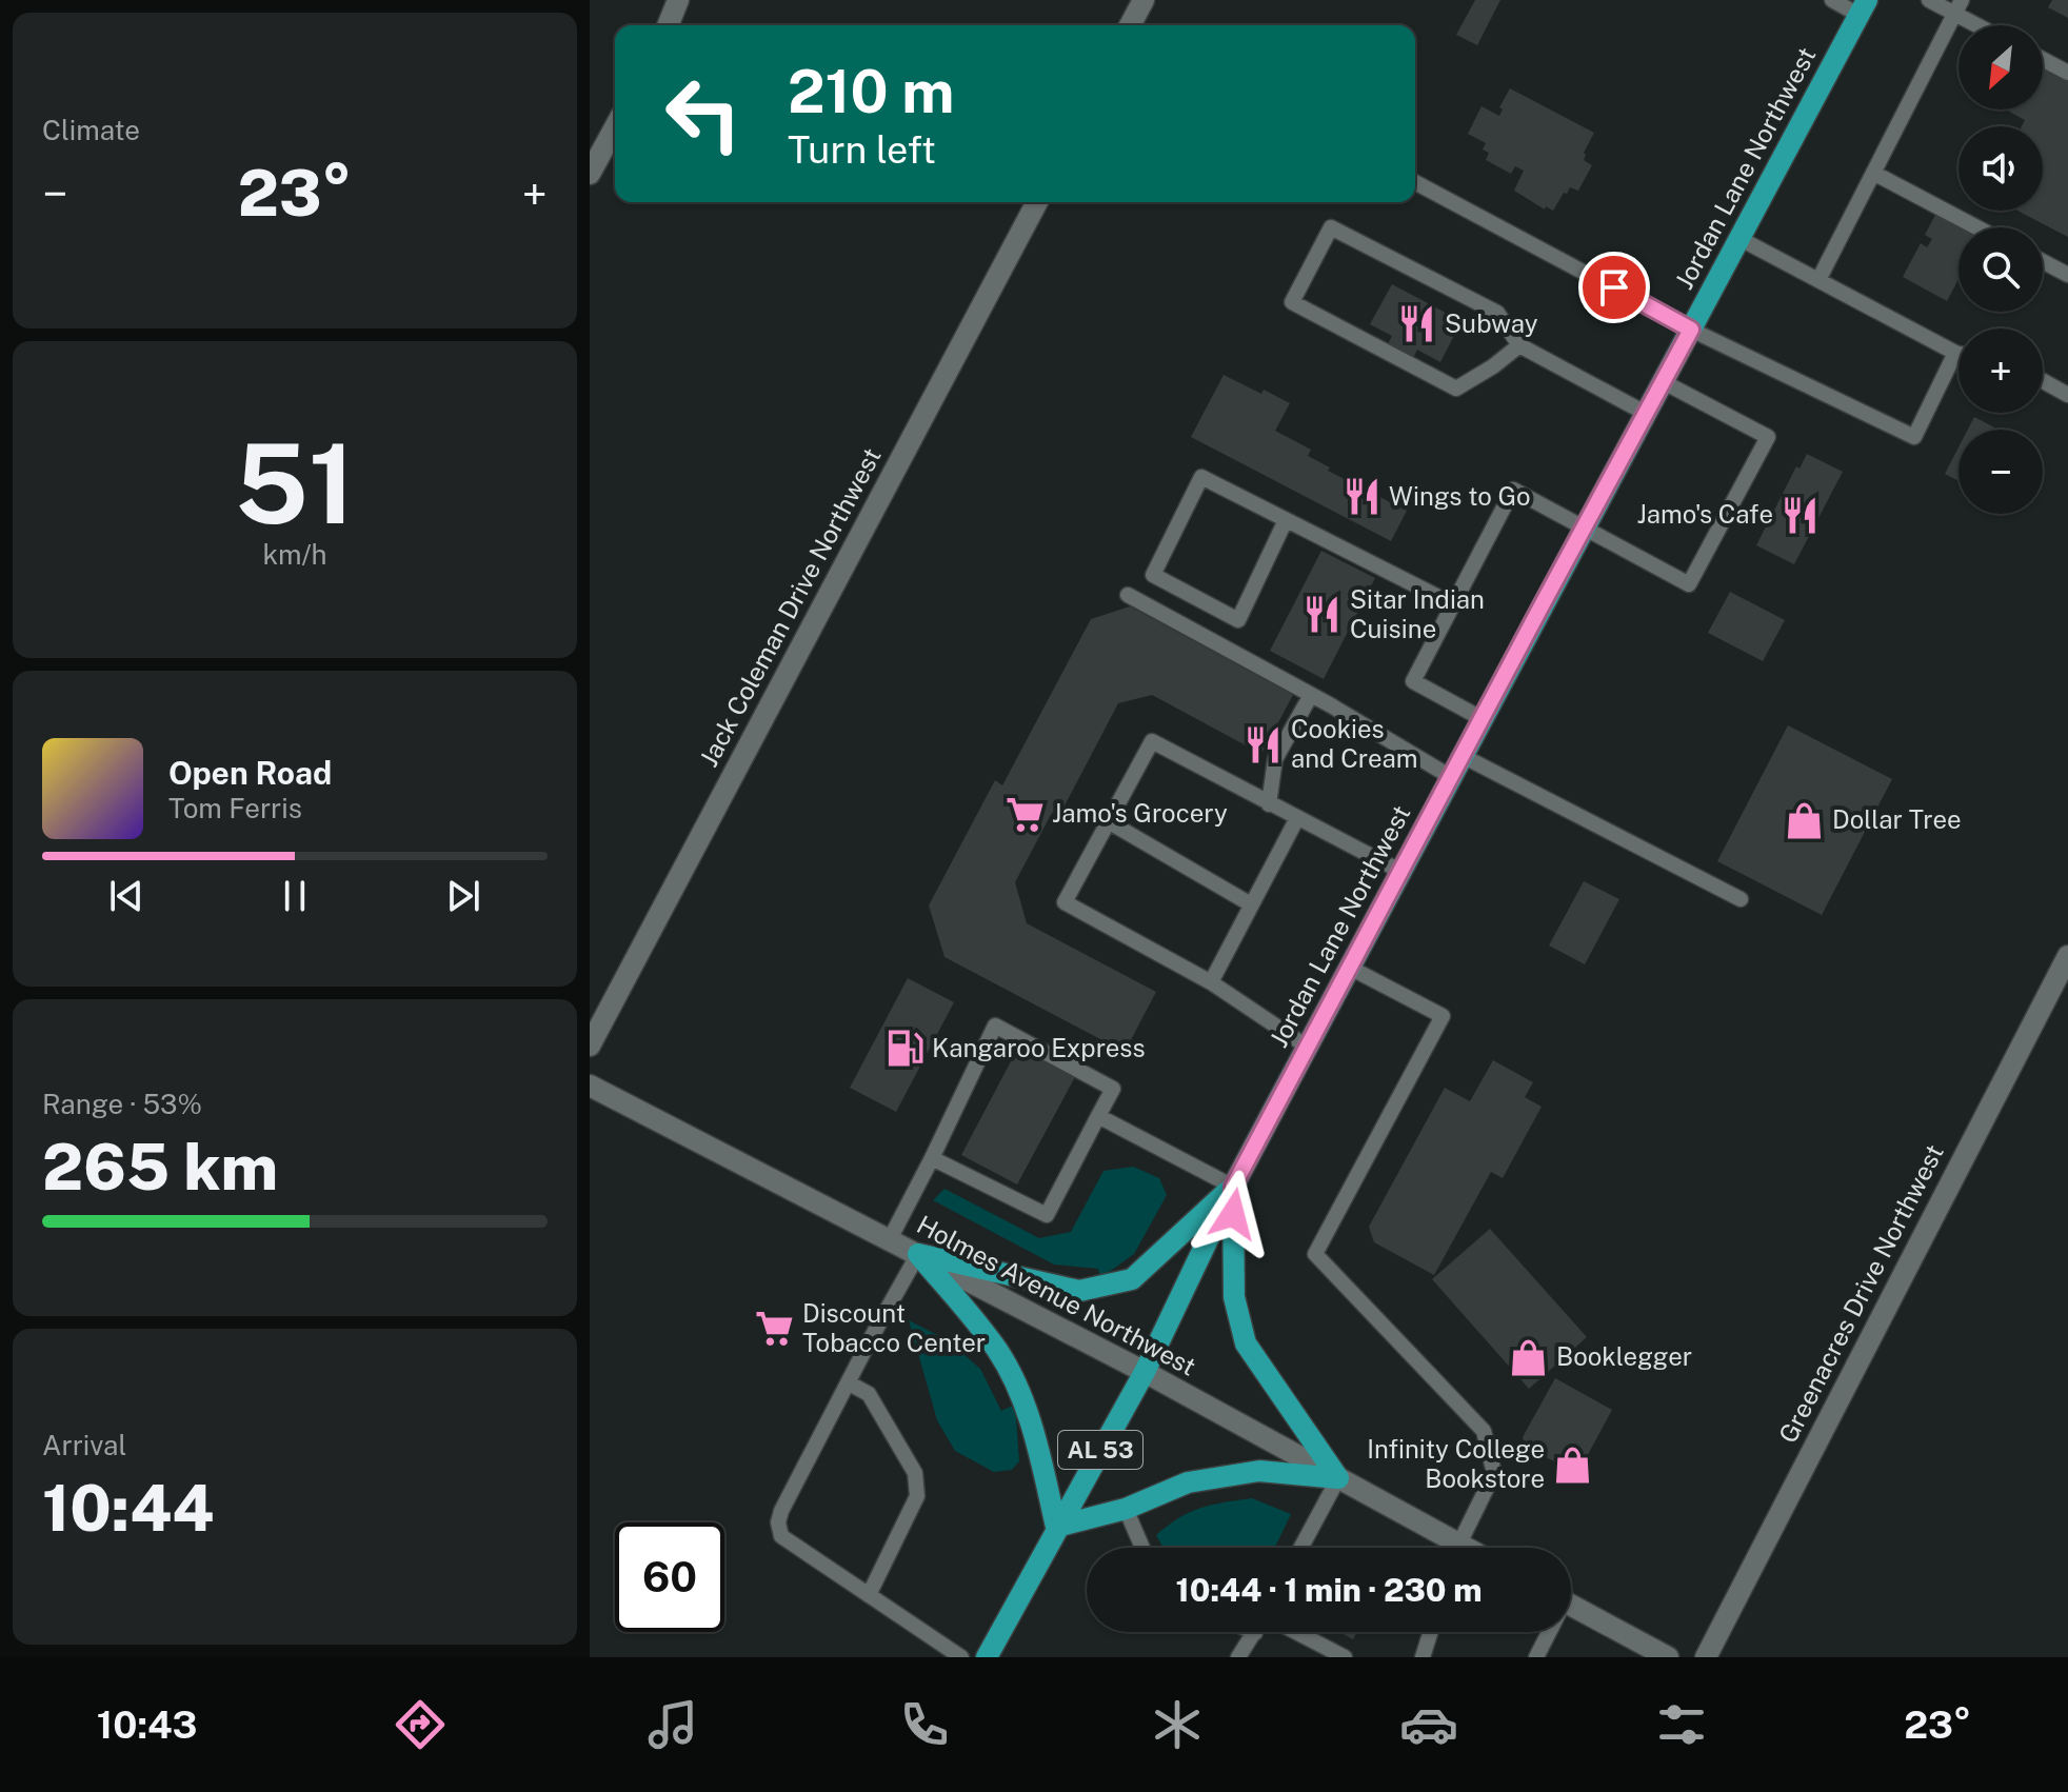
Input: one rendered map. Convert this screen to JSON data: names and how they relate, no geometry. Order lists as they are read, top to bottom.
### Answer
{
  "streets": {
    "main road": ["Jordan Lane Northwest", "AL 53"],
    "street": ["Jack Coleman Drive Northwest", "Greenacres Drive Northwest", "Holmes Avenue Northwest"]
  },
  "crossings": [
    ["Jordan Lane Northwest", "Holmes Avenue Northwest"]
  ],
  "places": {
    "restaurant": [
      "Subway",
      "Wings to Go",
      "Jamo's Cafe",
      "Sitar Indian Cuisine",
      "Cookies and Cream"
    ],
    "supermarket": ["Jamo's Grocery", "Discount Tobacco Center"],
    "shop": ["Dollar Tree", "Booklegger", "Infinity College Bookstore"],
    "fuel station": ["Kangaroo Express"]
  },
  "north": "bottom left",
  "page": {
    "tile": [
      "Climate",
      ["51", "km/h"],
      ["Range · 53%", "265 km"],
      ["Arrival", "10:44"]
    ],
    "map_buttons": ["+", "−"],
    "turn": ["210 m", "Turn left"],
    "heat": ["−", "23°", "+"],
    "song": ["Open Road", "Tom Ferris"],
    "limit": "60",
    "trip": "10:44 · 1 min · 230 m",
    "tabs": ["10:43", "23°"]
  }
}
